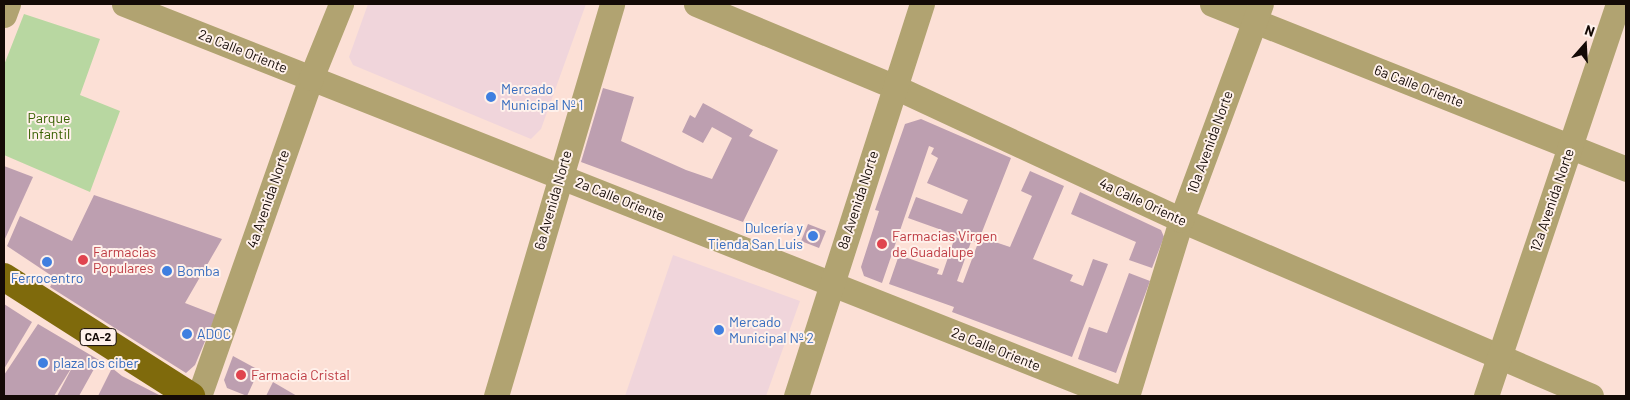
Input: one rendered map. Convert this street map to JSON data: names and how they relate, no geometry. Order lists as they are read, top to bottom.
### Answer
{
  "streets": {
    "main road": ["CA-2"],
    "street": [
      "2a Calle Oriente",
      "6a Calle Oriente",
      "10a Avenida Norte",
      "4a Avenida Norte",
      "6a Avenida Norte",
      "8a Avenida Norte",
      "12a Avenida Norte",
      "4a Calle Oriente"
    ]
  },
  "crossings": [
    ["2a Calle Oriente", "4a Avenida Norte"],
    ["2a Calle Oriente", "6a Avenida Norte"],
    ["2a Calle Oriente", "8a Avenida Norte"],
    ["6a Calle Oriente", "10a Avenida Norte"],
    ["6a Calle Oriente", "12a Avenida Norte"],
    ["10a Avenida Norte", "4a Calle Oriente"],
    ["8a Avenida Norte", "4a Calle Oriente"],
    ["12a Avenida Norte", "4a Calle Oriente"]
  ],
  "parks": ["Parque Infantil"],
  "places": [
    "Mercado Municipal Nº 1",
    "Dulcería y Tienda San Luis",
    "Farmacias Virgen de Guadalupe",
    "Farmacias Populares",
    "Ferrocentro",
    "Bomba",
    "Mercado Municipal Nº 2",
    "ADOC",
    "plaza los ciber",
    "Farmacia Cristal"
  ],
  "north": "top"
}
